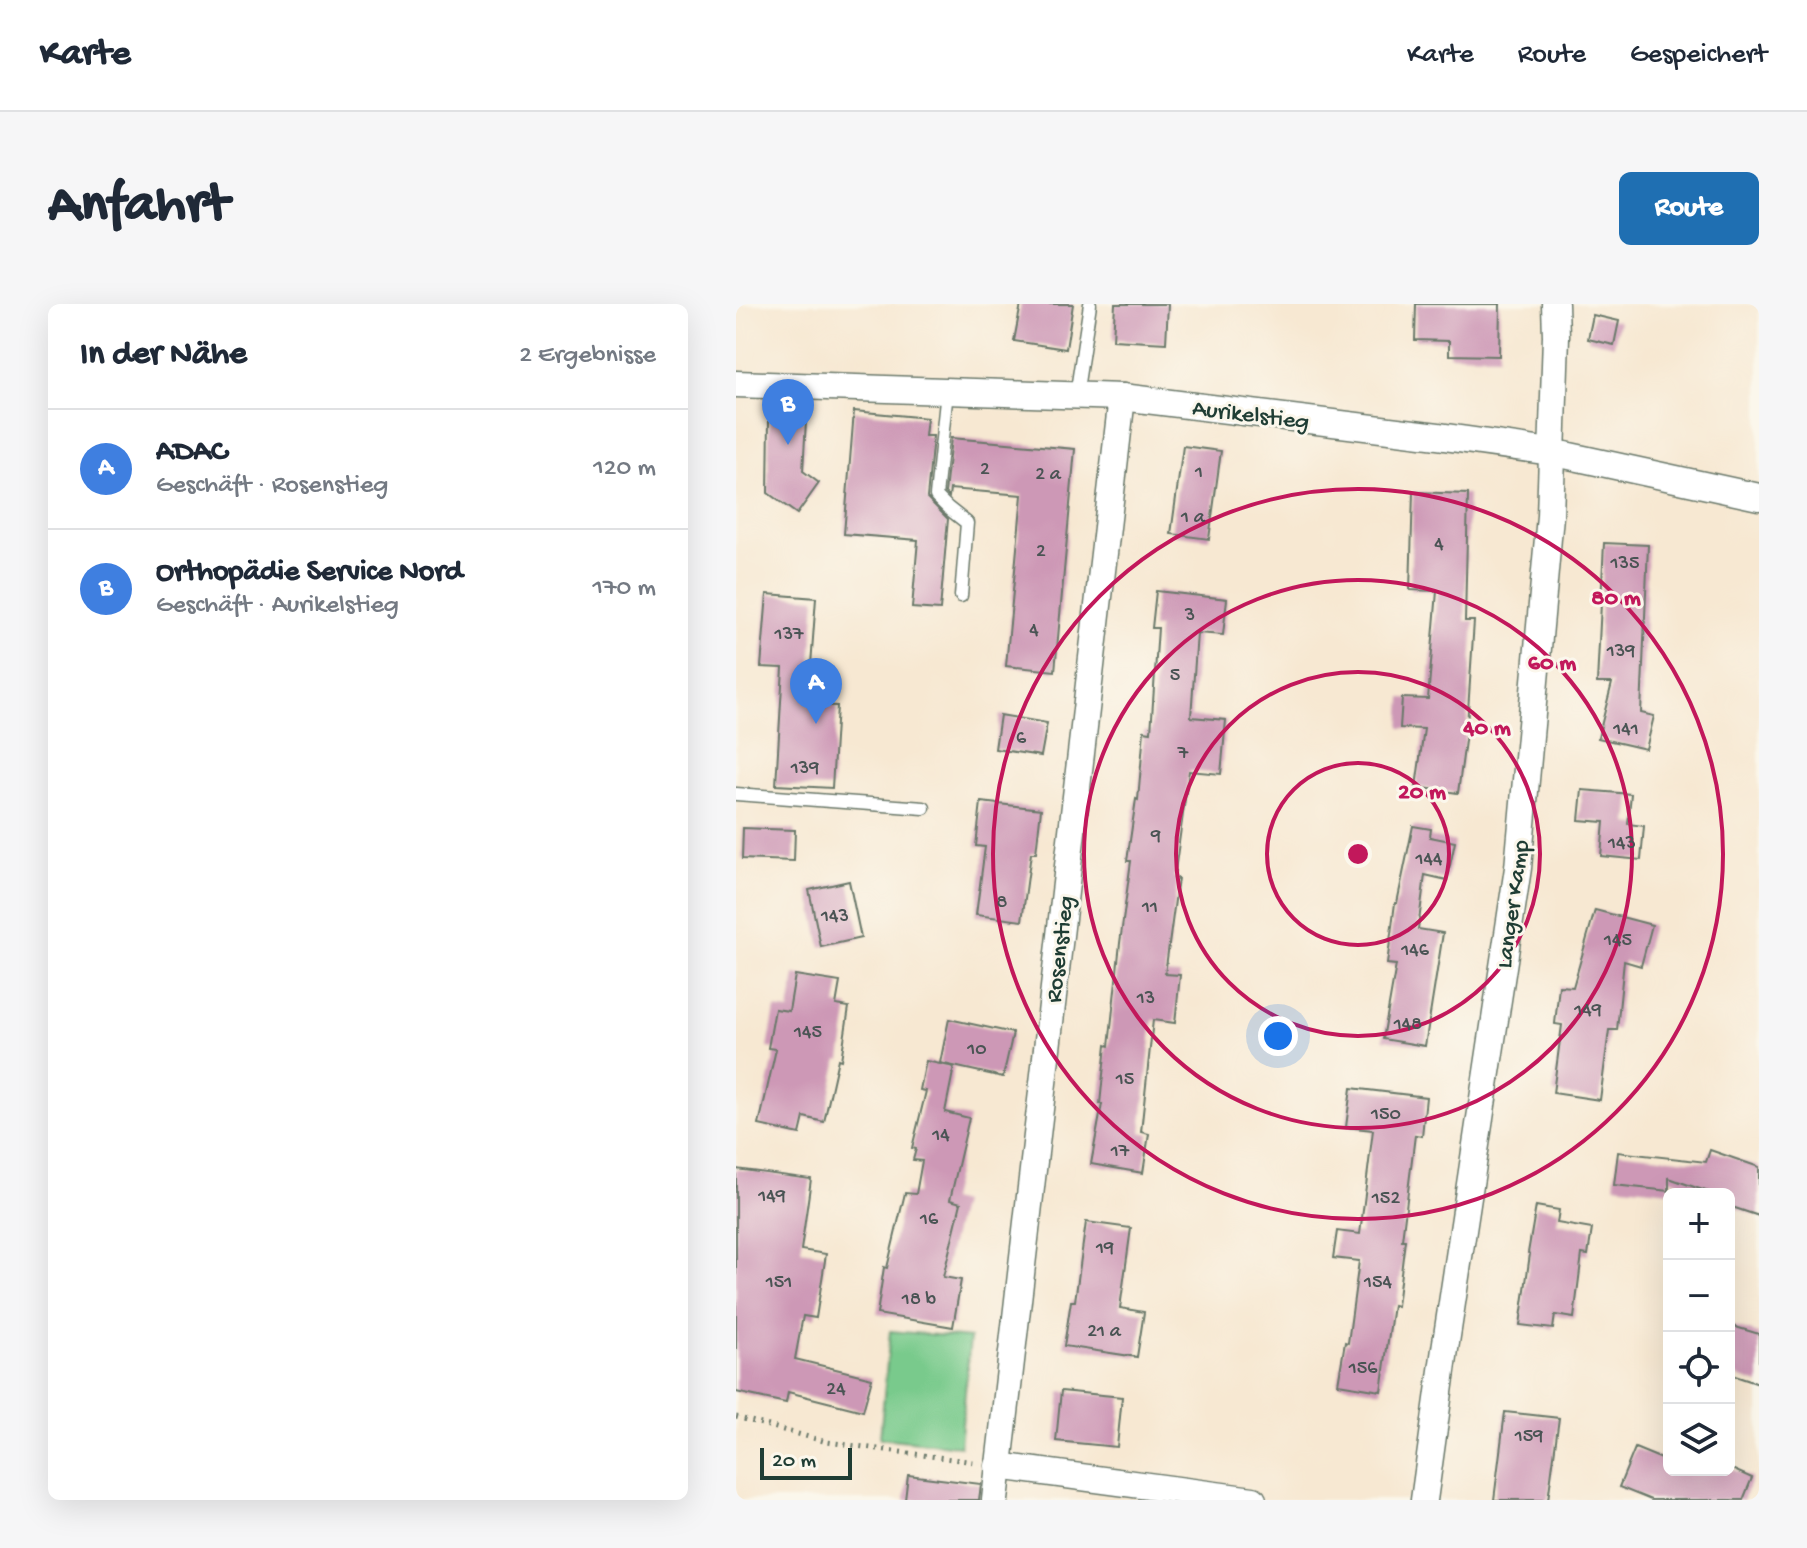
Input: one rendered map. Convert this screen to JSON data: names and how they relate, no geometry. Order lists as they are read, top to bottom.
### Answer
{
  "streets": {
    "street": ["Aurikelstieg", "Langer Kamp", "Rosenstieg"]
  },
  "crossings": [
    ["Aurikelstieg", "Langer Kamp"],
    ["Aurikelstieg", "Rosenstieg"]
  ],
  "house_numbers": [
    "2",
    "1",
    "2 a",
    "1 a",
    "4",
    "2",
    "135",
    "3",
    "4",
    "137",
    "139",
    "5",
    "141",
    "6",
    "7",
    "139",
    "9",
    "143",
    "144",
    "8",
    "11",
    "143",
    "145",
    "146",
    "13",
    "149",
    "148",
    "145",
    "10",
    "15",
    "150",
    "14",
    "17",
    "149",
    "152",
    "16",
    "19",
    "151",
    "154",
    "18 b",
    "21 a",
    "156",
    "24",
    "159"
  ],
  "scale_bar": "20 m",
  "page": {
    "header": "Karte",
    "nav": ["Karte", "Route", "Gespeichert"],
    "buttons": "Route",
    "title": "Anfahrt",
    "heading": ["In der Nähe", "2 Ergebnisse"],
    "pins": ["B", "A"],
    "list": [
      {
        "mark": "A",
        "name": "ADAC",
        "note": "Geschäft · Rosenstieg",
        "value": "120 m"
      },
      {
        "mark": "B",
        "name": "Orthopädie Service Nord",
        "note": "Geschäft · Aurikelstieg",
        "value": "170 m"
      }
    ],
    "map_buttons": ["+", "−"],
    "scale": "20 m"
  },
  "rings": [
    "80 m",
    "60 m",
    "40 m",
    "20 m"
  ]
}
